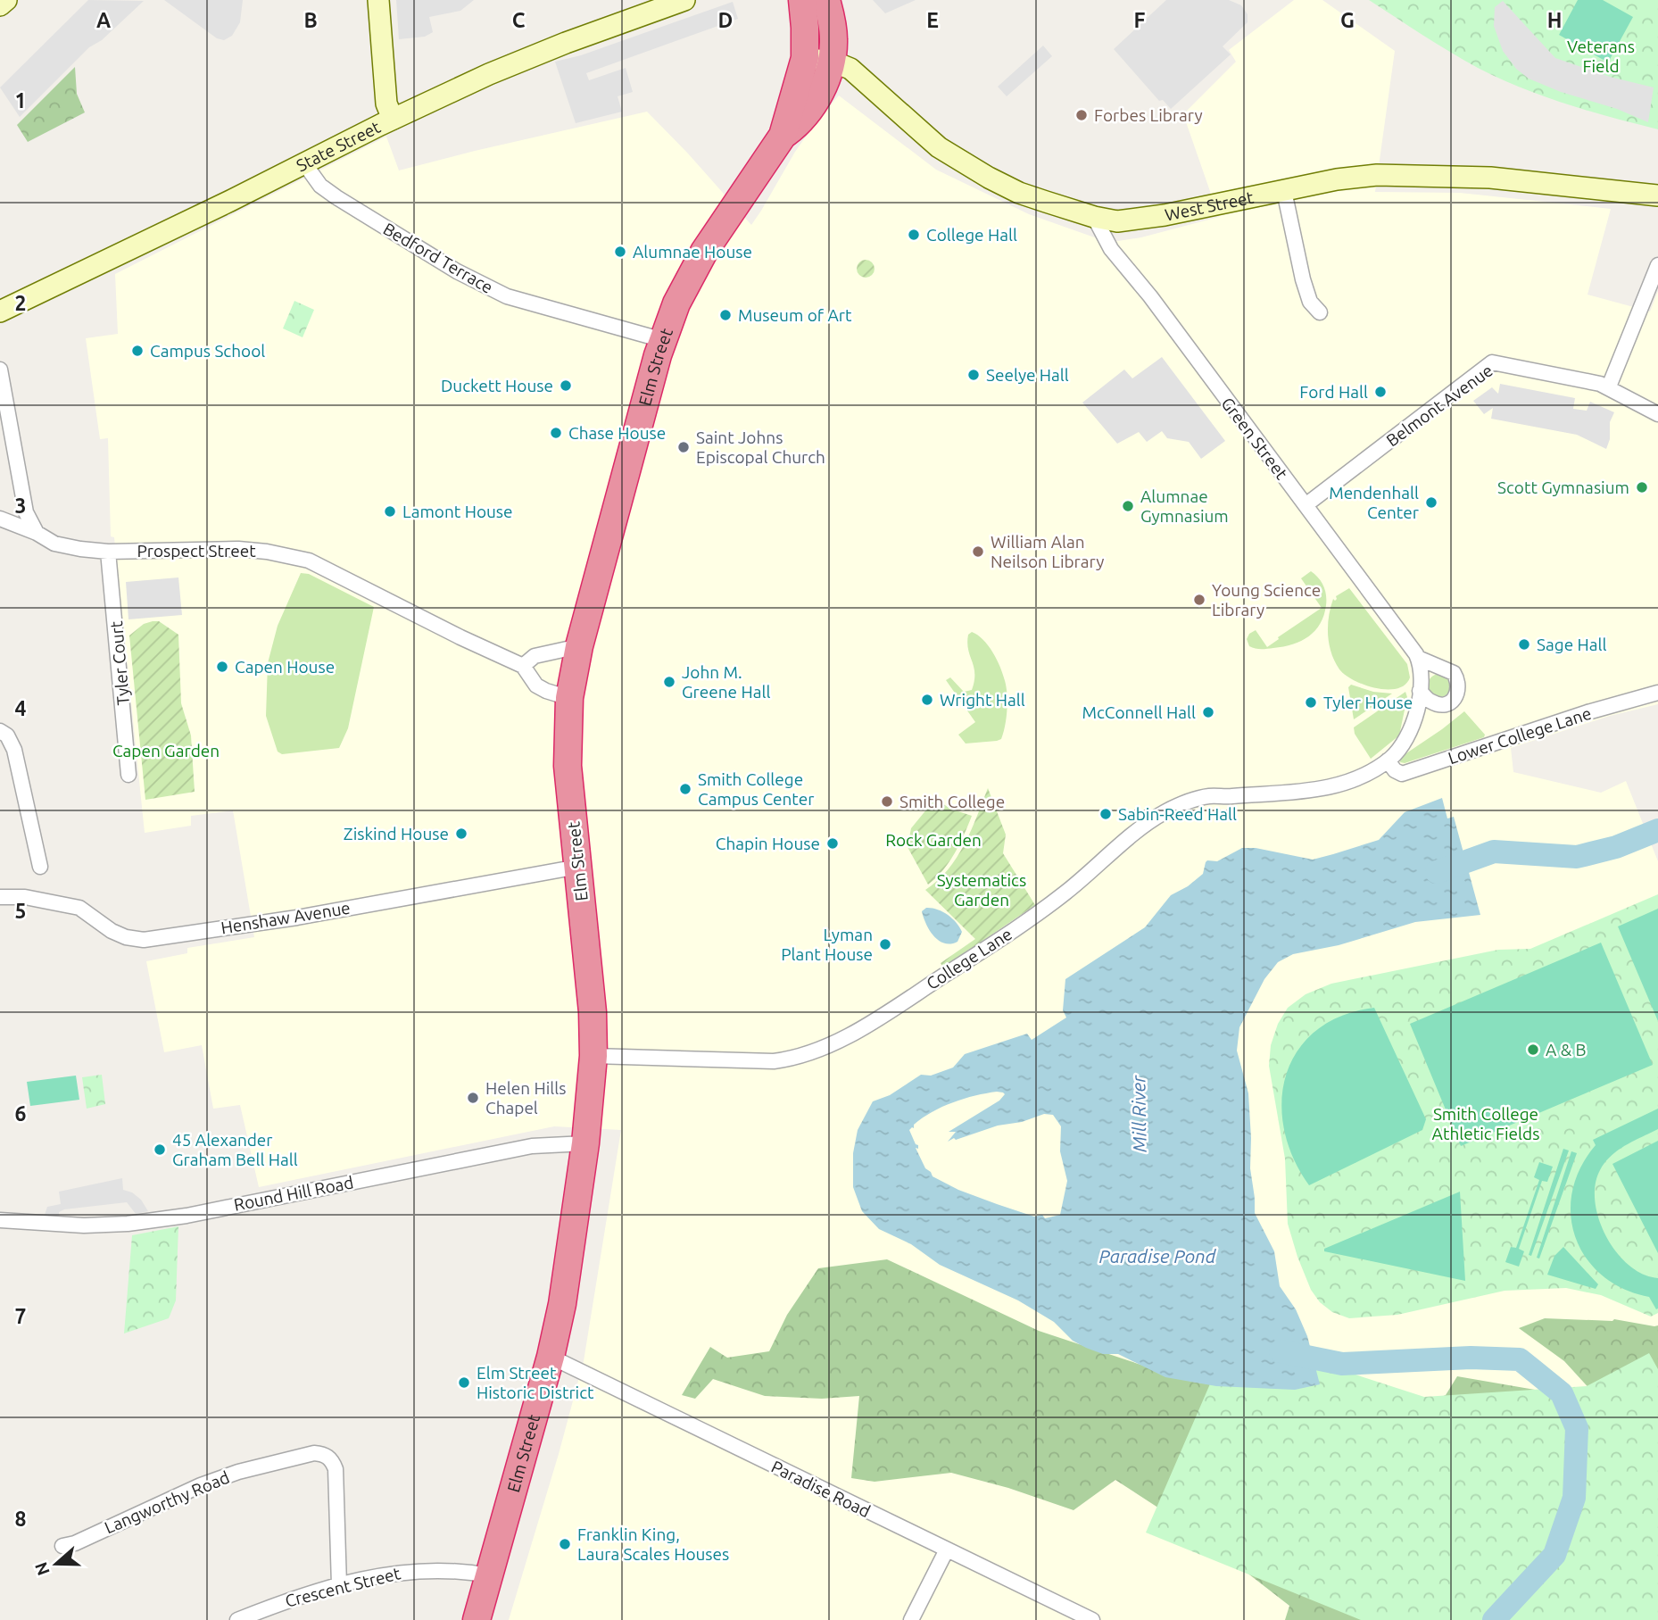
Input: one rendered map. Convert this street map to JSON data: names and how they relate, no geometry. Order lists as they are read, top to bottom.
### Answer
{
  "streets": {
    "highway": ["Elm Street"],
    "main road": ["State Street", "West Street"],
    "street": [
      "Bedford Terrace",
      "Belmont Avenue",
      "Green Street",
      "Prospect Street",
      "Tyler Court",
      "Lower College Lane",
      "Henshaw Avenue",
      "College Lane",
      "Round Hill Road",
      "Paradise Road",
      "Langworthy Road",
      "Crescent Street"
    ]
  },
  "crossings": [
    ["State Street", "Bedford Terrace"],
    ["West Street", "Elm Street"],
    ["West Street", "Green Street"],
    ["Bedford Terrace", "Elm Street"],
    ["Elm Street", "Prospect Street"],
    ["Elm Street", "Henshaw Avenue"],
    ["Elm Street", "College Lane"],
    ["Elm Street", "Round Hill Road"],
    ["Elm Street", "Paradise Road"],
    ["Elm Street", "Crescent Street"],
    ["Belmont Avenue", "Green Street"],
    ["Prospect Street", "Tyler Court"],
    ["Lower College Lane", "College Lane"],
    ["Langworthy Road", "Crescent Street"]
  ],
  "water": ["Mill River", "Paradise Pond"],
  "parks": [
    "Veterans Field",
    "Capen Garden",
    "Rock Garden",
    "Systematics Garden",
    "Smith College Athletic Fields"
  ],
  "places": [
    "Forbes Library",
    "College Hall",
    "Alumnae House",
    "Museum of Art",
    "Campus School",
    "Seelye Hall",
    "Duckett House",
    "Ford Hall",
    "Chase House",
    "Saint Johns Episcopal Church",
    "Scott Gymnasium",
    "Mendenhall Center",
    "Alumnae Gymnasium",
    "Lamont House",
    "William Alan Neilson Library",
    "Young Science Library",
    "Sage Hall",
    "Capen House",
    "John M. Greene Hall",
    "Wright Hall",
    "Tyler House",
    "McConnell Hall",
    "Smith College Campus Center",
    "Smith College",
    "Sabin-Reed Hall",
    "Ziskind House",
    "Chapin House",
    "Lyman Plant House",
    "A & B",
    "Helen Hills Chapel",
    "45 Alexander Graham Bell Hall",
    "Elm Street Historic District",
    "Franklin King, Laura Scales Houses"
  ],
  "north": "left",
  "grid": {
    "columns": [
      "A",
      "B",
      "C",
      "D",
      "E",
      "F",
      "G",
      "H"
    ],
    "rows": [
      "1",
      "2",
      "3",
      "4",
      "5",
      "6",
      "7",
      "8"
    ]
  }
}
